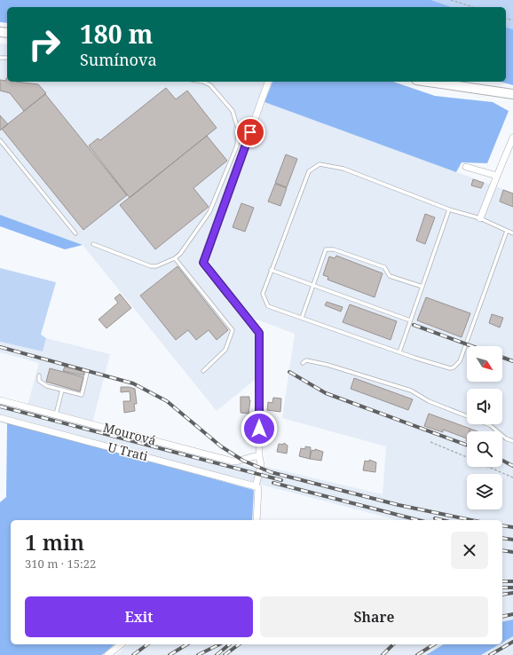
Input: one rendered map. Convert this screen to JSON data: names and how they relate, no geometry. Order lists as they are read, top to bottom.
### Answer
{
  "streets": {
    "street": ["Mourová", "U Trati"]
  },
  "north": "bottom right",
  "page": {
    "turn": ["180 m", "Sumínova"],
    "heading": ["1 min", "310 m · 15:22"],
    "buttons": ["Exit", "Share"]
  }
}
